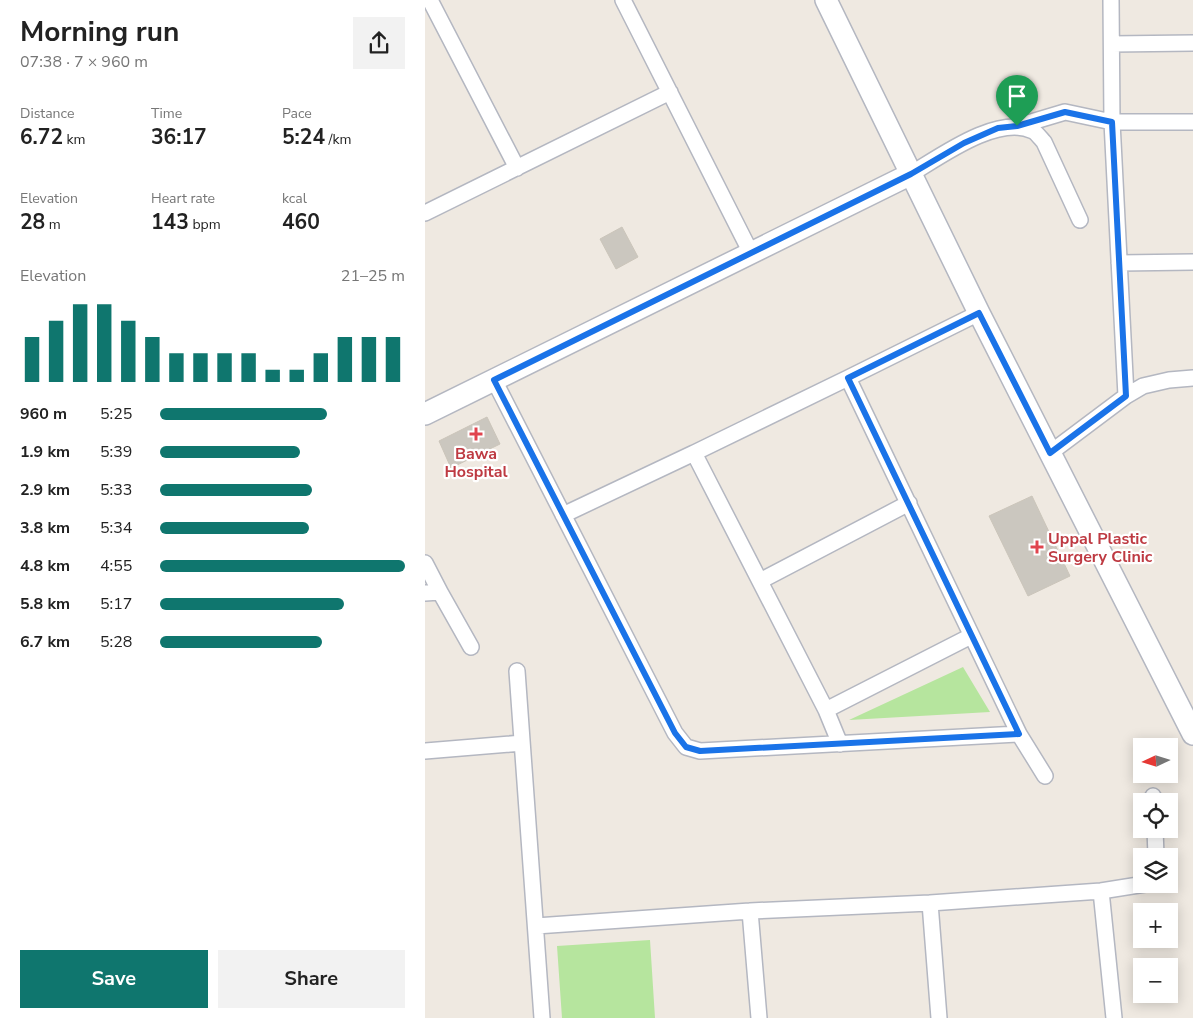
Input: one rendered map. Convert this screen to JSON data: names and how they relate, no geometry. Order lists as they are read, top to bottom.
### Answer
{
  "places": {
    "health": ["Bawa Hospital", "Uppal Plastic Surgery Clinic"]
  },
  "north": "left",
  "page": {
    "heading": ["Morning run", "07:38 · 7 × 960 m"],
    "stats": [
      ["Distance", "6.72 km"],
      ["Time", "36:17"],
      ["Pace", "5:24 /km"],
      ["Elevation", "28 m"],
      ["Heart rate", "143 bpm"],
      ["kcal", "460"]
    ],
    "chart": ["Elevation", "21–25 m"],
    "list": [
      {
        "name": "960 m",
        "note": "5:25"
      },
      {
        "name": "1.9 km",
        "note": "5:39"
      },
      {
        "name": "2.9 km",
        "note": "5:33"
      },
      {
        "name": "3.8 km",
        "note": "5:34"
      },
      {
        "name": "4.8 km",
        "note": "4:55"
      },
      {
        "name": "5.8 km",
        "note": "5:17"
      },
      {
        "name": "6.7 km",
        "note": "5:28"
      }
    ],
    "map_buttons": ["+", "−"],
    "buttons": ["Save", "Share"]
  }
}
